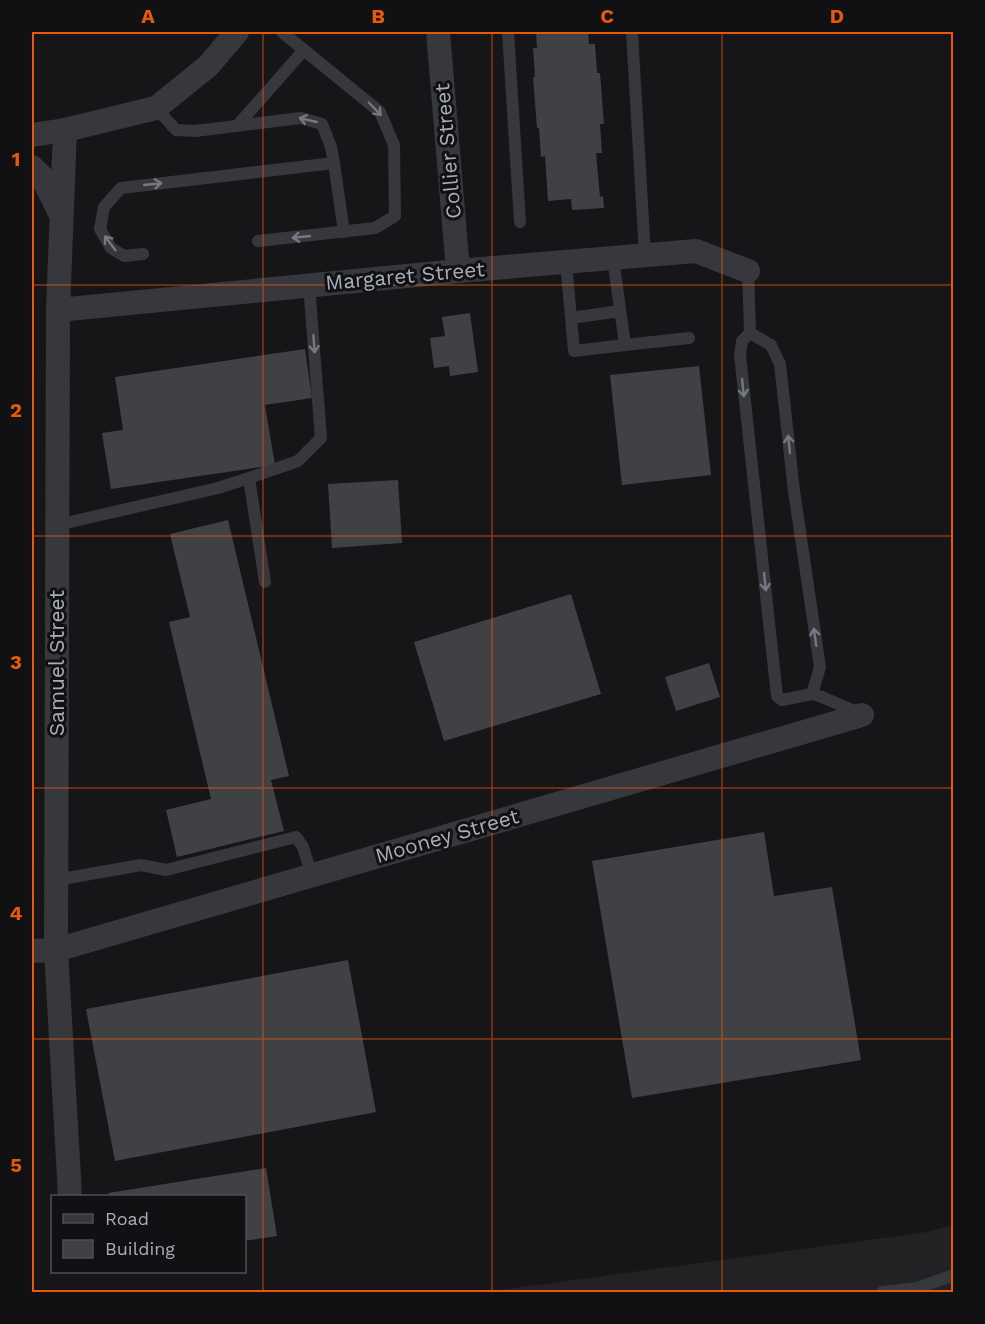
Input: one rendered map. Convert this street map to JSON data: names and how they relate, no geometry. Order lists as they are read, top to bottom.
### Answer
{
  "streets": {
    "street": [
      "Collier Street",
      "Margaret Street",
      "Samuel Street",
      "Mooney Street"
    ]
  },
  "crossings": [
    ["Collier Street", "Margaret Street"],
    ["Margaret Street", "Samuel Street"],
    ["Samuel Street", "Mooney Street"]
  ],
  "legend": ["Road", "Building"],
  "grid": {
    "columns": [
      "A",
      "B",
      "C",
      "D"
    ],
    "rows": [
      "1",
      "2",
      "3",
      "4",
      "5"
    ]
  }
}
